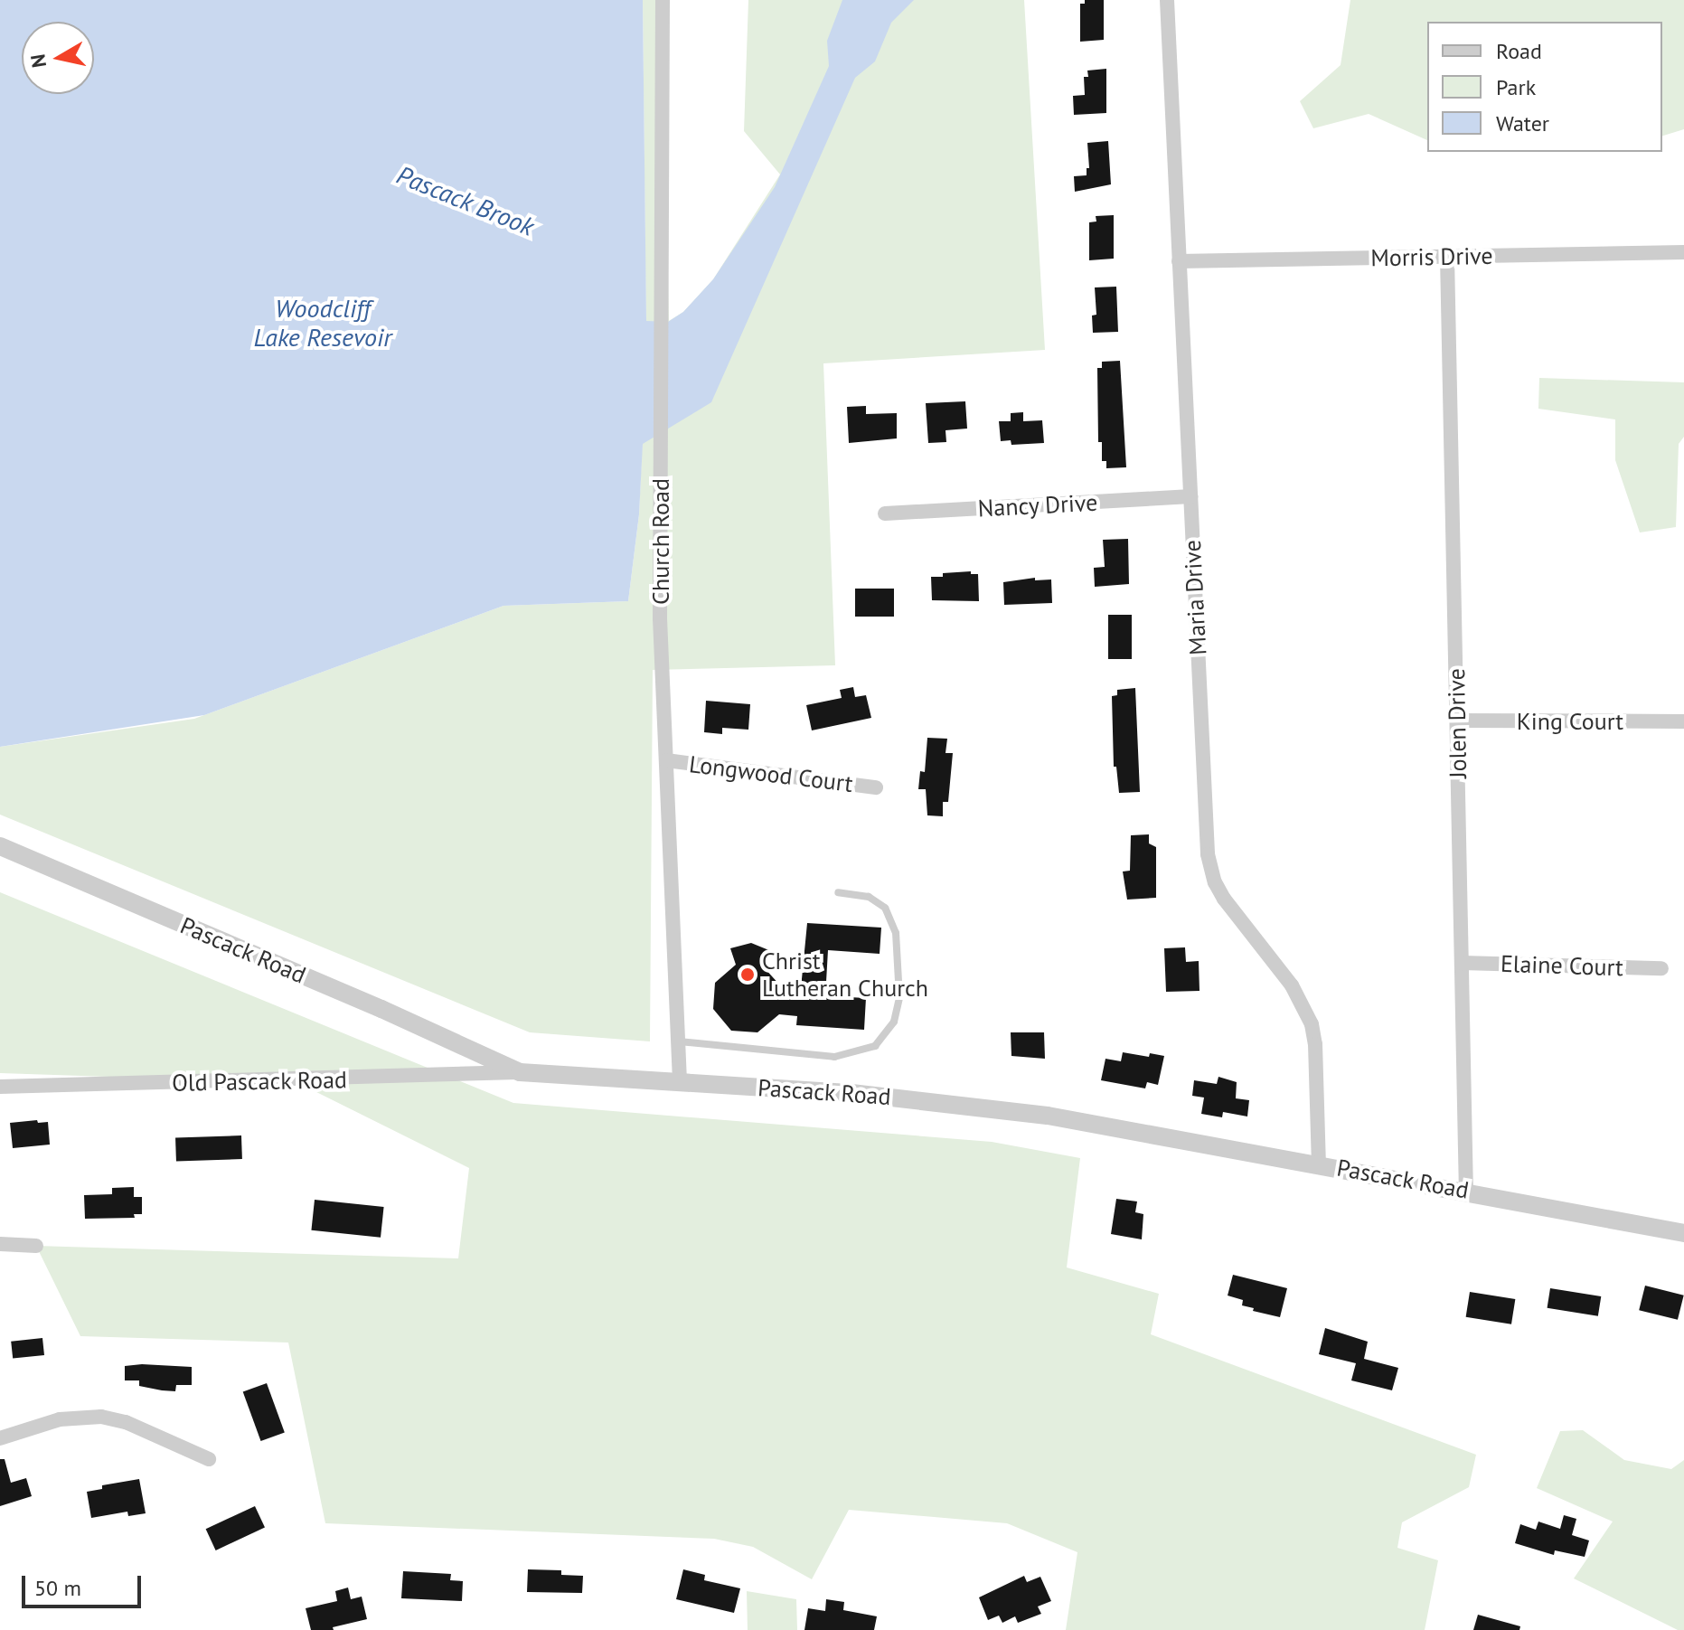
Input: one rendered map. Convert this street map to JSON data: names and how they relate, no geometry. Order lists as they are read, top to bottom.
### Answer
{
  "streets": {
    "street": [
      "Morris Drive",
      "Nancy Drive",
      "Church Road",
      "Maria Drive",
      "King Court",
      "Jolen Drive",
      "Longwood Court",
      "Pascack Road",
      "Elaine Court",
      "Old Pascack Road"
    ]
  },
  "crossings": [
    ["Morris Drive", "Maria Drive"],
    ["Morris Drive", "Jolen Drive"],
    ["Nancy Drive", "Maria Drive"],
    ["Church Road", "Longwood Court"],
    ["Church Road", "Pascack Road"],
    ["Maria Drive", "Pascack Road"],
    ["King Court", "Jolen Drive"],
    ["Jolen Drive", "Pascack Road"],
    ["Jolen Drive", "Elaine Court"],
    ["Pascack Road", "Old Pascack Road"]
  ],
  "water": ["Pascack Brook", "Woodcliff Lake Resevoir"],
  "places": ["Christ Lutheran Church"],
  "legend": ["Road", "Park", "Water"],
  "scale_bar": "50 m",
  "north": "left"
}
